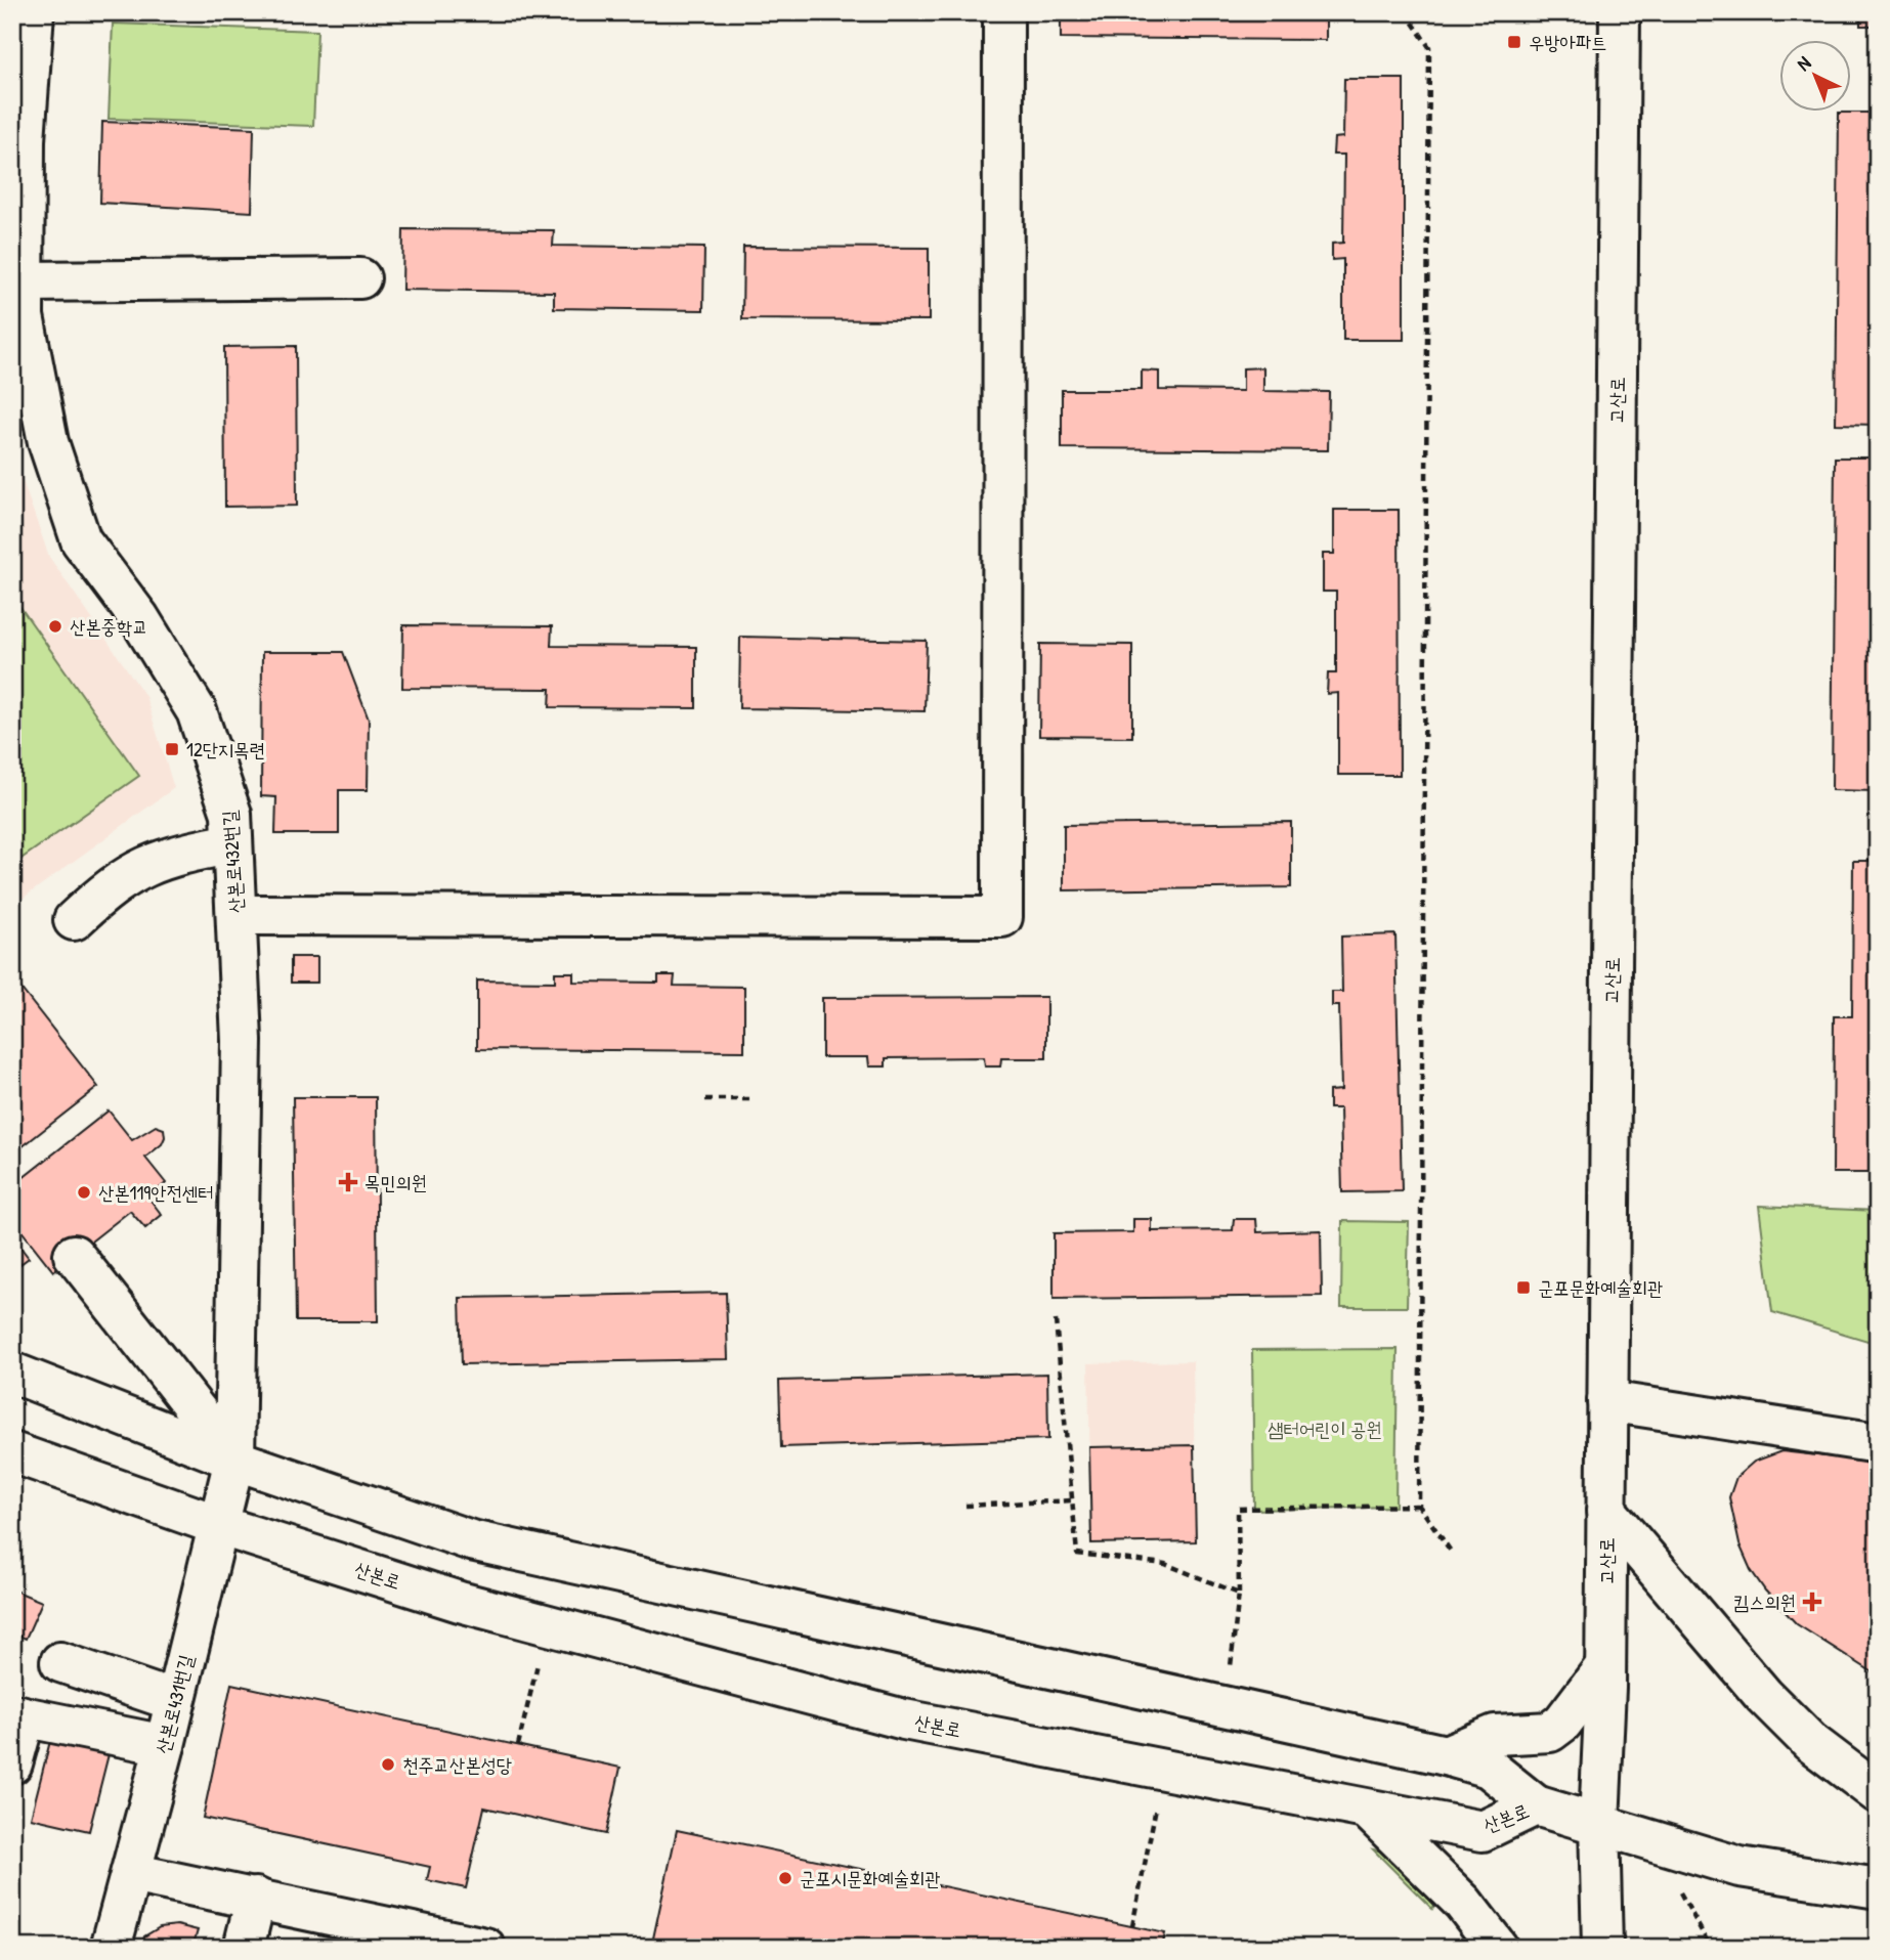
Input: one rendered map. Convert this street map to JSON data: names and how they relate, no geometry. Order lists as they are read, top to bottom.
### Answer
{
  "streets": {
    "street": [
      "고산로",
      "산본로432번길",
      "산본로",
      "산본로431번길"
    ]
  },
  "crossings": [
    ["고산로", "산본로"],
    ["산본로432번길", "산본로431번길"],
    ["산본로", "산본로431번길"]
  ],
  "parks": ["샘터어린이 공원"],
  "places": {
    "transit": ["우방아파트", "12단지목련", "군포문화예술회관"],
    "other": [
      "산본중학교",
      "산본119안전센터",
      "천주교산본성당",
      "군포시문화예술회관"
    ],
    "health": ["목민의원", "킴스의원"]
  },
  "north": "top left"
}
